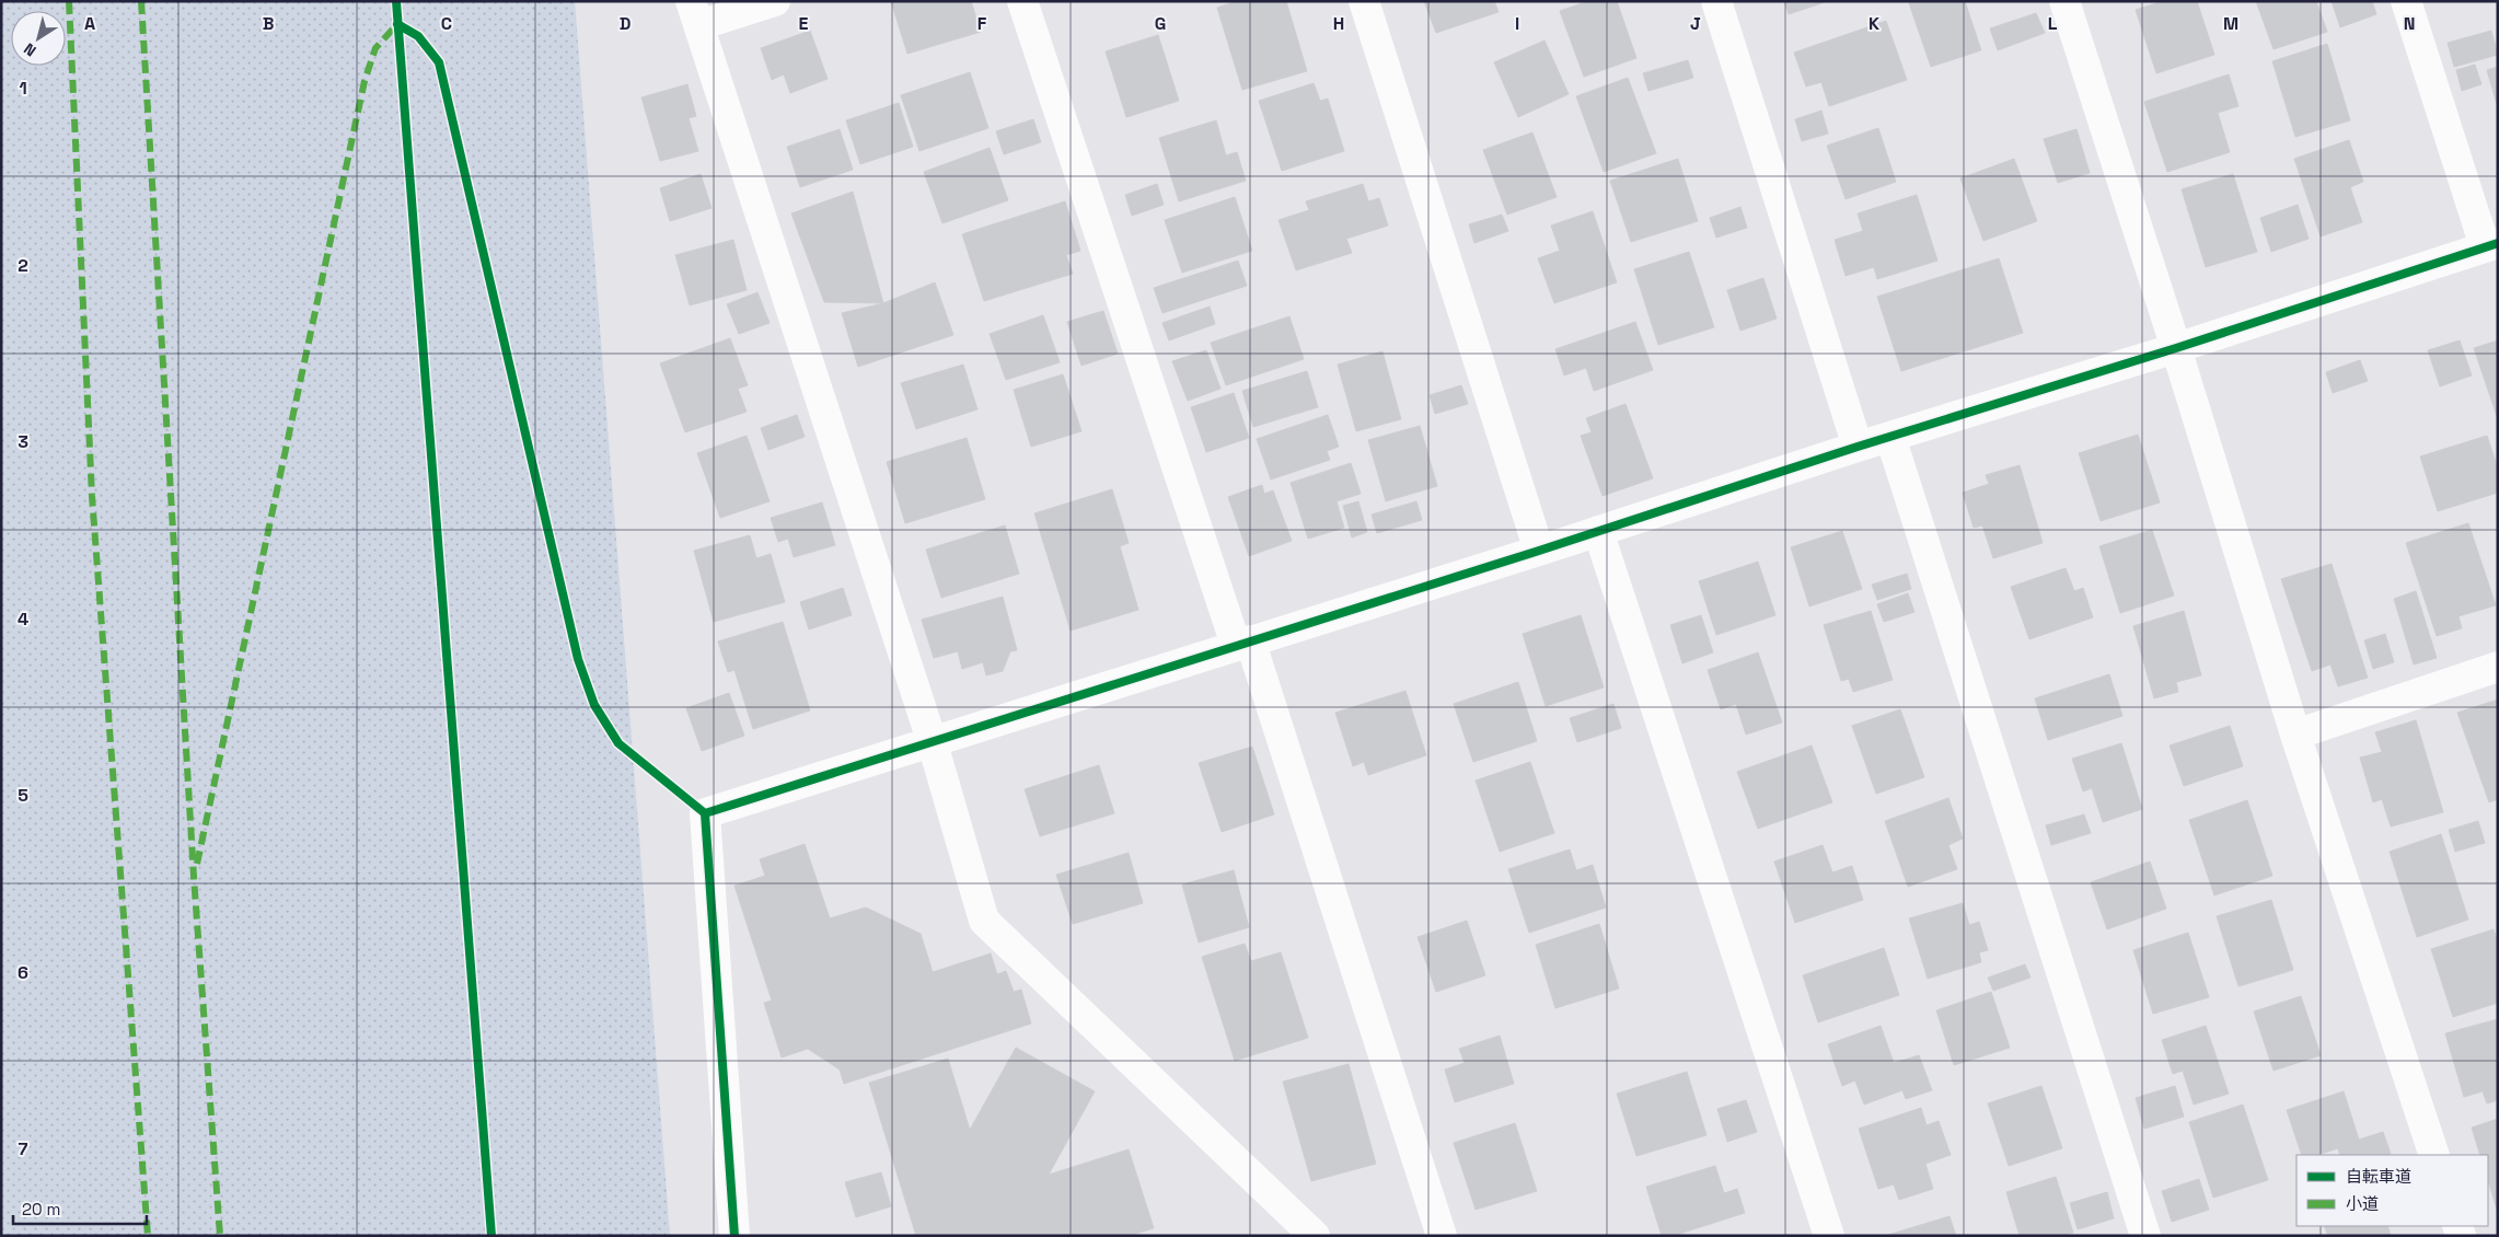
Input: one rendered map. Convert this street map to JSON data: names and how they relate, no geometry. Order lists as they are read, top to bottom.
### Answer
{
  "legend": ["自転車道", "小道"],
  "scale_bar": "20 m",
  "north": "bottom left",
  "grid": {
    "columns": [
      "A",
      "B",
      "C",
      "D",
      "E",
      "F",
      "G",
      "H",
      "I",
      "J",
      "K",
      "L",
      "M",
      "N"
    ],
    "rows": [
      "1",
      "2",
      "3",
      "4",
      "5",
      "6",
      "7"
    ]
  }
}
